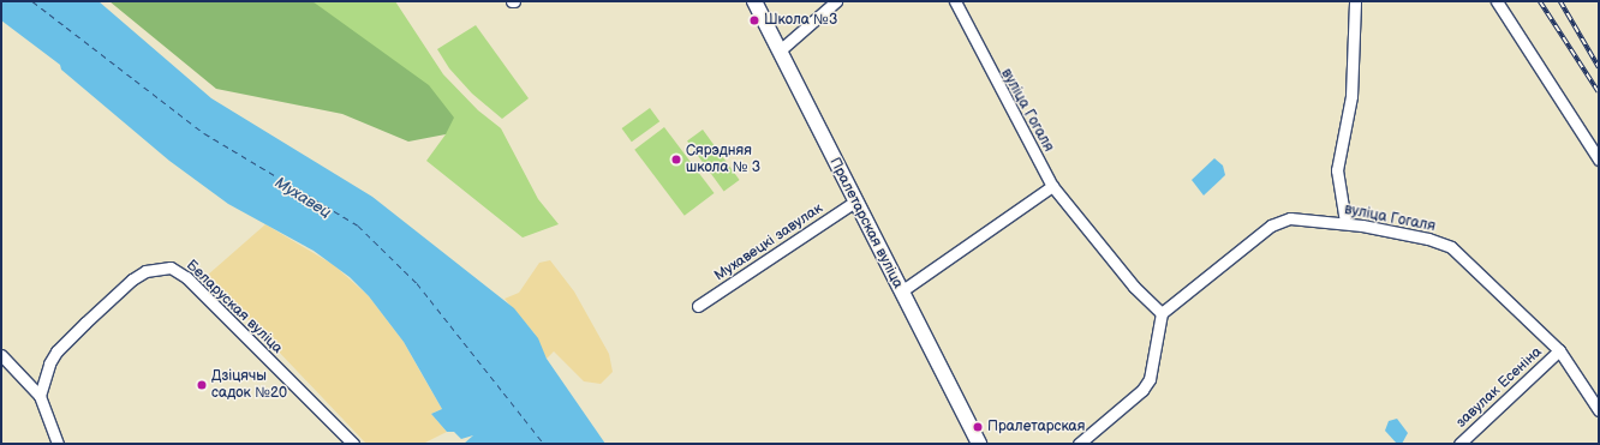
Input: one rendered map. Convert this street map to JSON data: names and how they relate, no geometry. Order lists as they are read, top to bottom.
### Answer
{
  "streets": {
    "main road": ["Пралетарская вуліца"],
    "street": [
      "вуліца Гогаля",
      "Мухавецкі завулак",
      "Беларуская вуліца",
      "завулак Есеніна"
    ]
  },
  "crossings": [
    ["вуліца Гогаля", "завулак Есеніна"],
    ["Пралетарская вуліца", "Мухавецкі завулак"]
  ],
  "water": ["Мухавец"],
  "places": [
    "Школа №3",
    "Сярэдняя школа № 3",
    "Дзіцячы садок №20",
    "Пралетарская"
  ]
}
